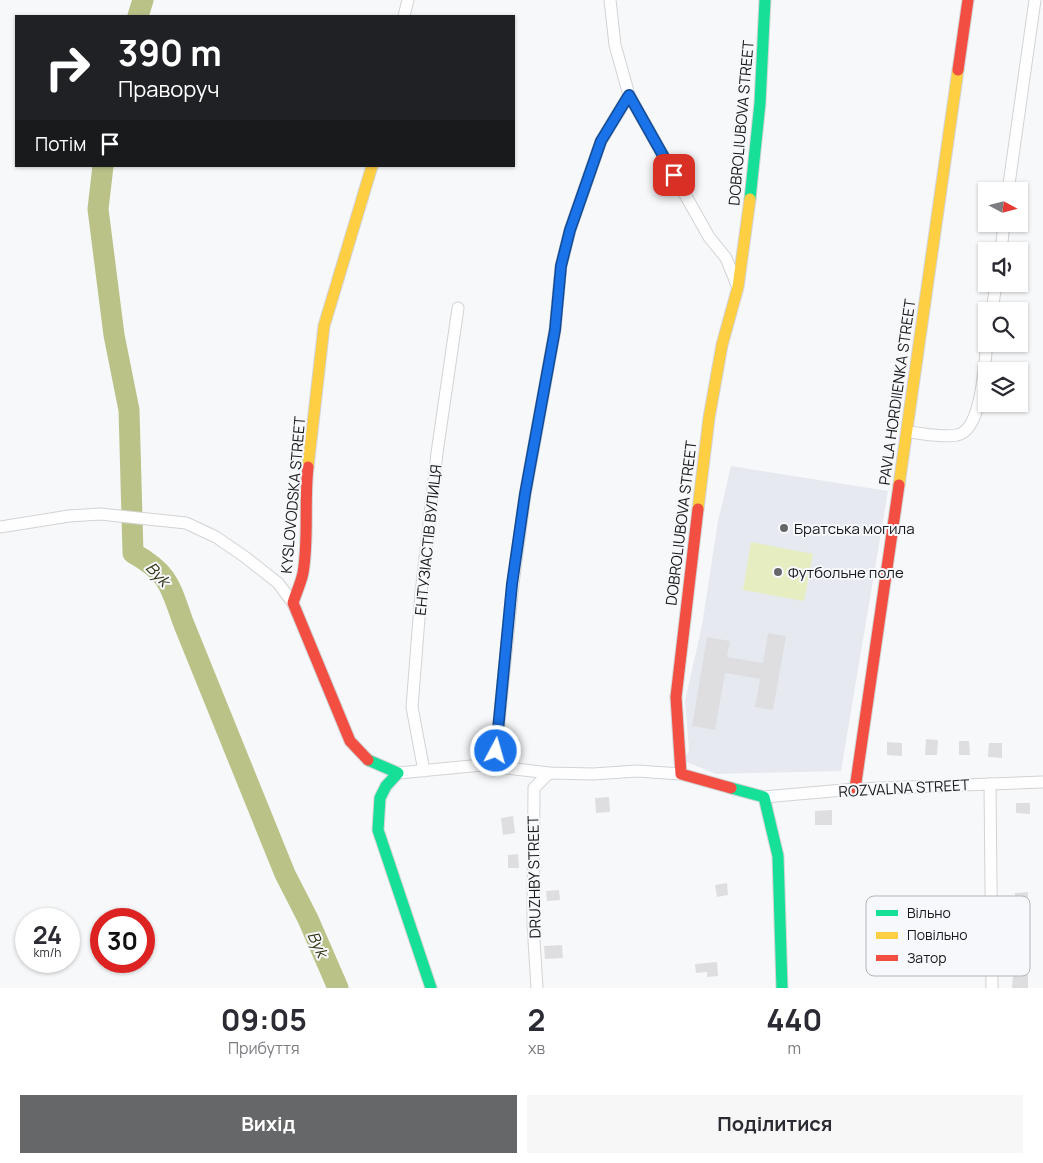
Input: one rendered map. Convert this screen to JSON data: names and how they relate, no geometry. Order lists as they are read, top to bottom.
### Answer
{
  "streets": {
    "street": [
      "DOBROLIUBOVA STREET",
      "PAVLA HORDIIENKA STREET",
      "KYSLOVODSKA STREET",
      "ЕНТУЗІАСТІВ ВУЛИЦЯ",
      "ROZVALNA STREET",
      "DRUZHBY STREET"
    ]
  },
  "crossings": [
    ["PAVLA HORDIIENKA STREET", "ROZVALNA STREET"]
  ],
  "water": ["Byk"],
  "places": ["Братська могила", "Футбольне поле"],
  "legend": ["Вільно", "Повільно", "Затор"],
  "north": "right",
  "page": {
    "turn": ["390 m", "Праворуч"],
    "then": "Потім",
    "speed": "24 km/h",
    "limit": "30",
    "eta": [
      "09:05",
      "Прибуття",
      "2",
      "хв",
      "440",
      "m"
    ],
    "buttons": ["Вихід", "Поділитися"]
  }
}
